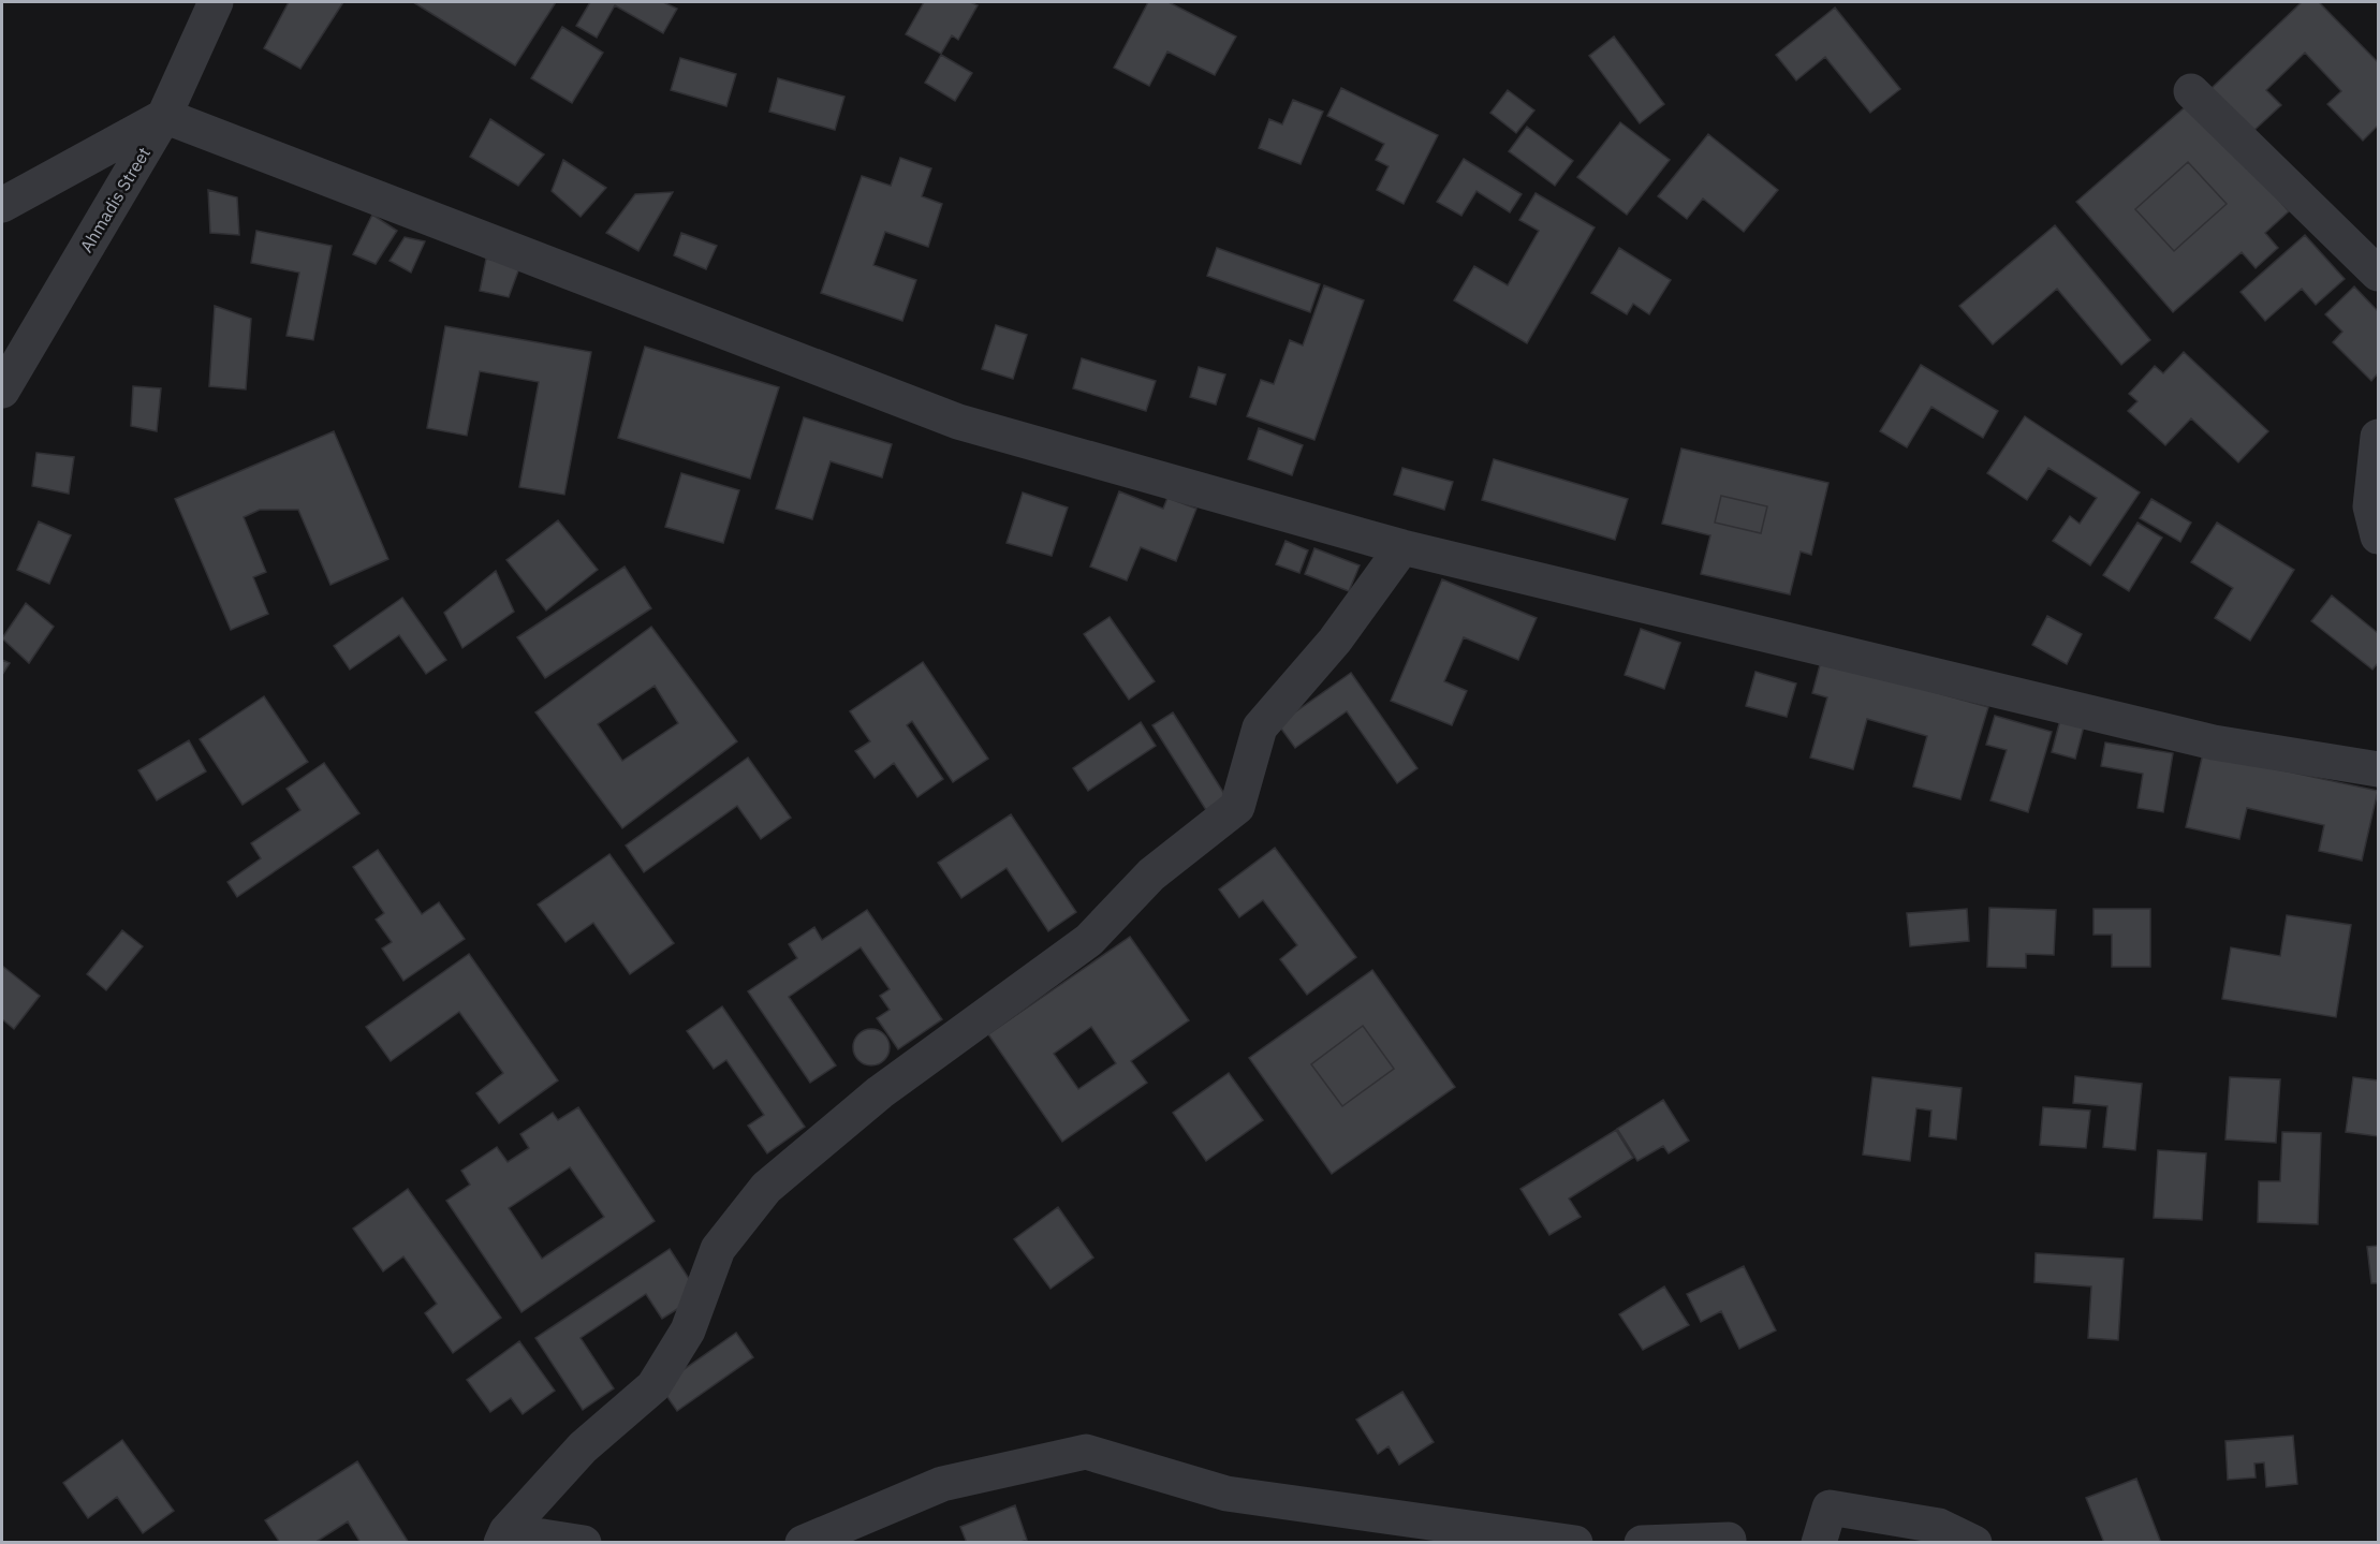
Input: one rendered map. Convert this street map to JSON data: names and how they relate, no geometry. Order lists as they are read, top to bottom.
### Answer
{
  "streets": {
    "street": ["Ahmadis Street"]
  }
}
